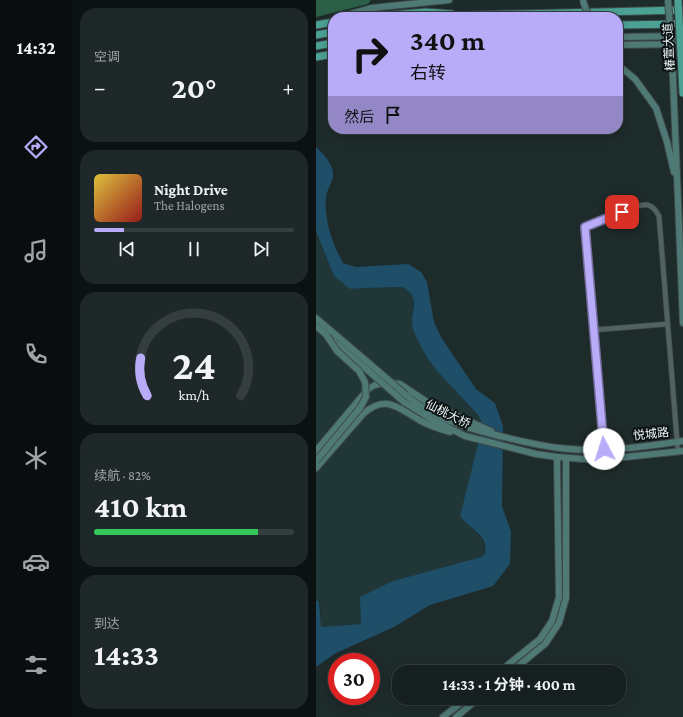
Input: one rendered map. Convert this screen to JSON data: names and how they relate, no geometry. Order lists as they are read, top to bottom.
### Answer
{
  "streets": {
    "highway": ["椿萱大道"],
    "main road": ["仙桃大桥", "悦城路"]
  },
  "crossings": [
    ["仙桃大桥", "悦城路"]
  ],
  "page": {
    "tabs": "14:32",
    "tile": [
      "空调",
      ["续航 · 82%", "410 km"],
      ["到达", "14:33"]
    ],
    "turn": ["340 m", "右转"],
    "heat": ["−", "20°", "+"],
    "then": "然后",
    "song": ["Night Drive", "The Halogens"],
    "limit": "30",
    "trip": "14:33 · 1 分钟 · 400 m",
    "gauge": ["24", "km/h"]
  }
}
